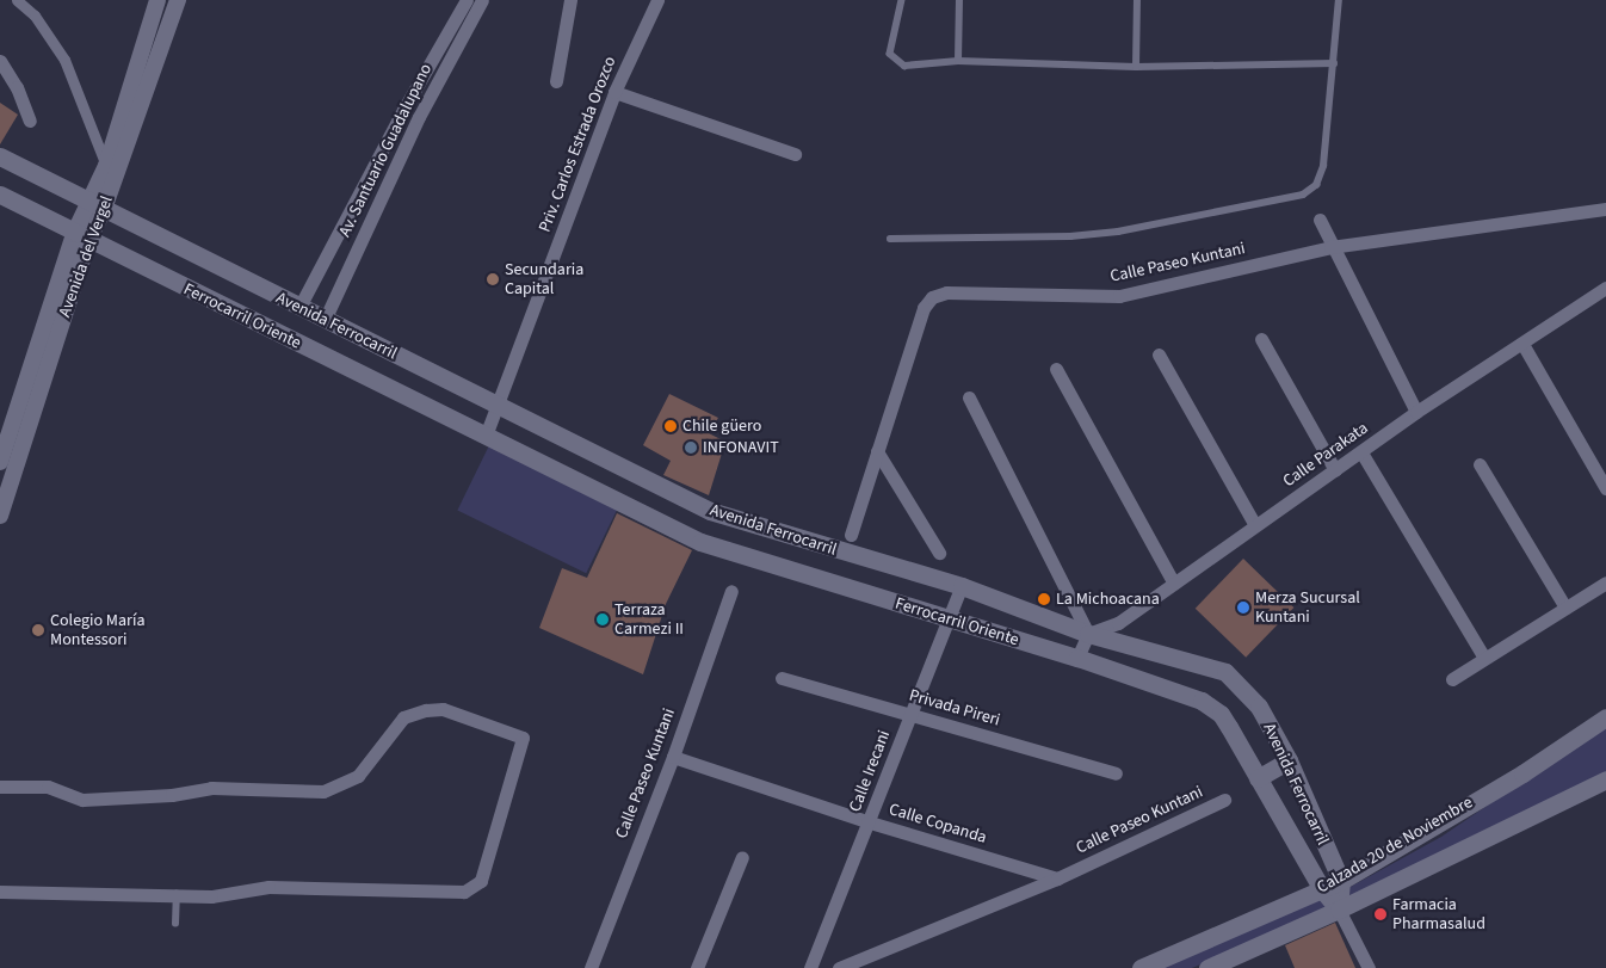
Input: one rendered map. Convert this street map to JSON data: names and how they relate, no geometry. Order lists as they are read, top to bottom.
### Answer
{
  "streets": {
    "main road": ["Ferrocarril Oriente", "Avenida Ferrocarril", "Calzada 20 de Noviembre"],
    "street": [
      "Priv. Carlos Estrada Orozco",
      "Av. Santuario Guadalupano",
      "Avenida del Vergel",
      "Calle Paseo Kuntani",
      "Calle Parakata",
      "Privada Pireri",
      "Calle Irecani",
      "Calle Copanda"
    ]
  },
  "crossings": [
    ["Priv. Carlos Estrada Orozco", "Avenida Ferrocarril"],
    ["Av. Santuario Guadalupano", "Avenida Ferrocarril"],
    ["Avenida del Vergel", "Ferrocarril Oriente"],
    ["Avenida del Vergel", "Avenida Ferrocarril"],
    ["Calle Paseo Kuntani", "Calle Copanda"],
    ["Ferrocarril Oriente", "Avenida Ferrocarril"],
    ["Ferrocarril Oriente", "Calle Irecani"],
    ["Ferrocarril Oriente", "Calzada 20 de Noviembre"],
    ["Avenida Ferrocarril", "Calle Parakata"],
    ["Avenida Ferrocarril", "Calle Irecani"],
    ["Avenida Ferrocarril", "Calzada 20 de Noviembre"],
    ["Privada Pireri", "Calle Irecani"],
    ["Calle Irecani", "Calle Copanda"]
  ],
  "places": [
    "Secundaria Capital",
    "Chile güero",
    "INFONAVIT",
    "La Michoacana",
    "Merza Sucursal Kuntani",
    "Terraza Carmezi II",
    "Colegio María Montessori",
    "Farmacia Pharmasalud"
  ]
}
